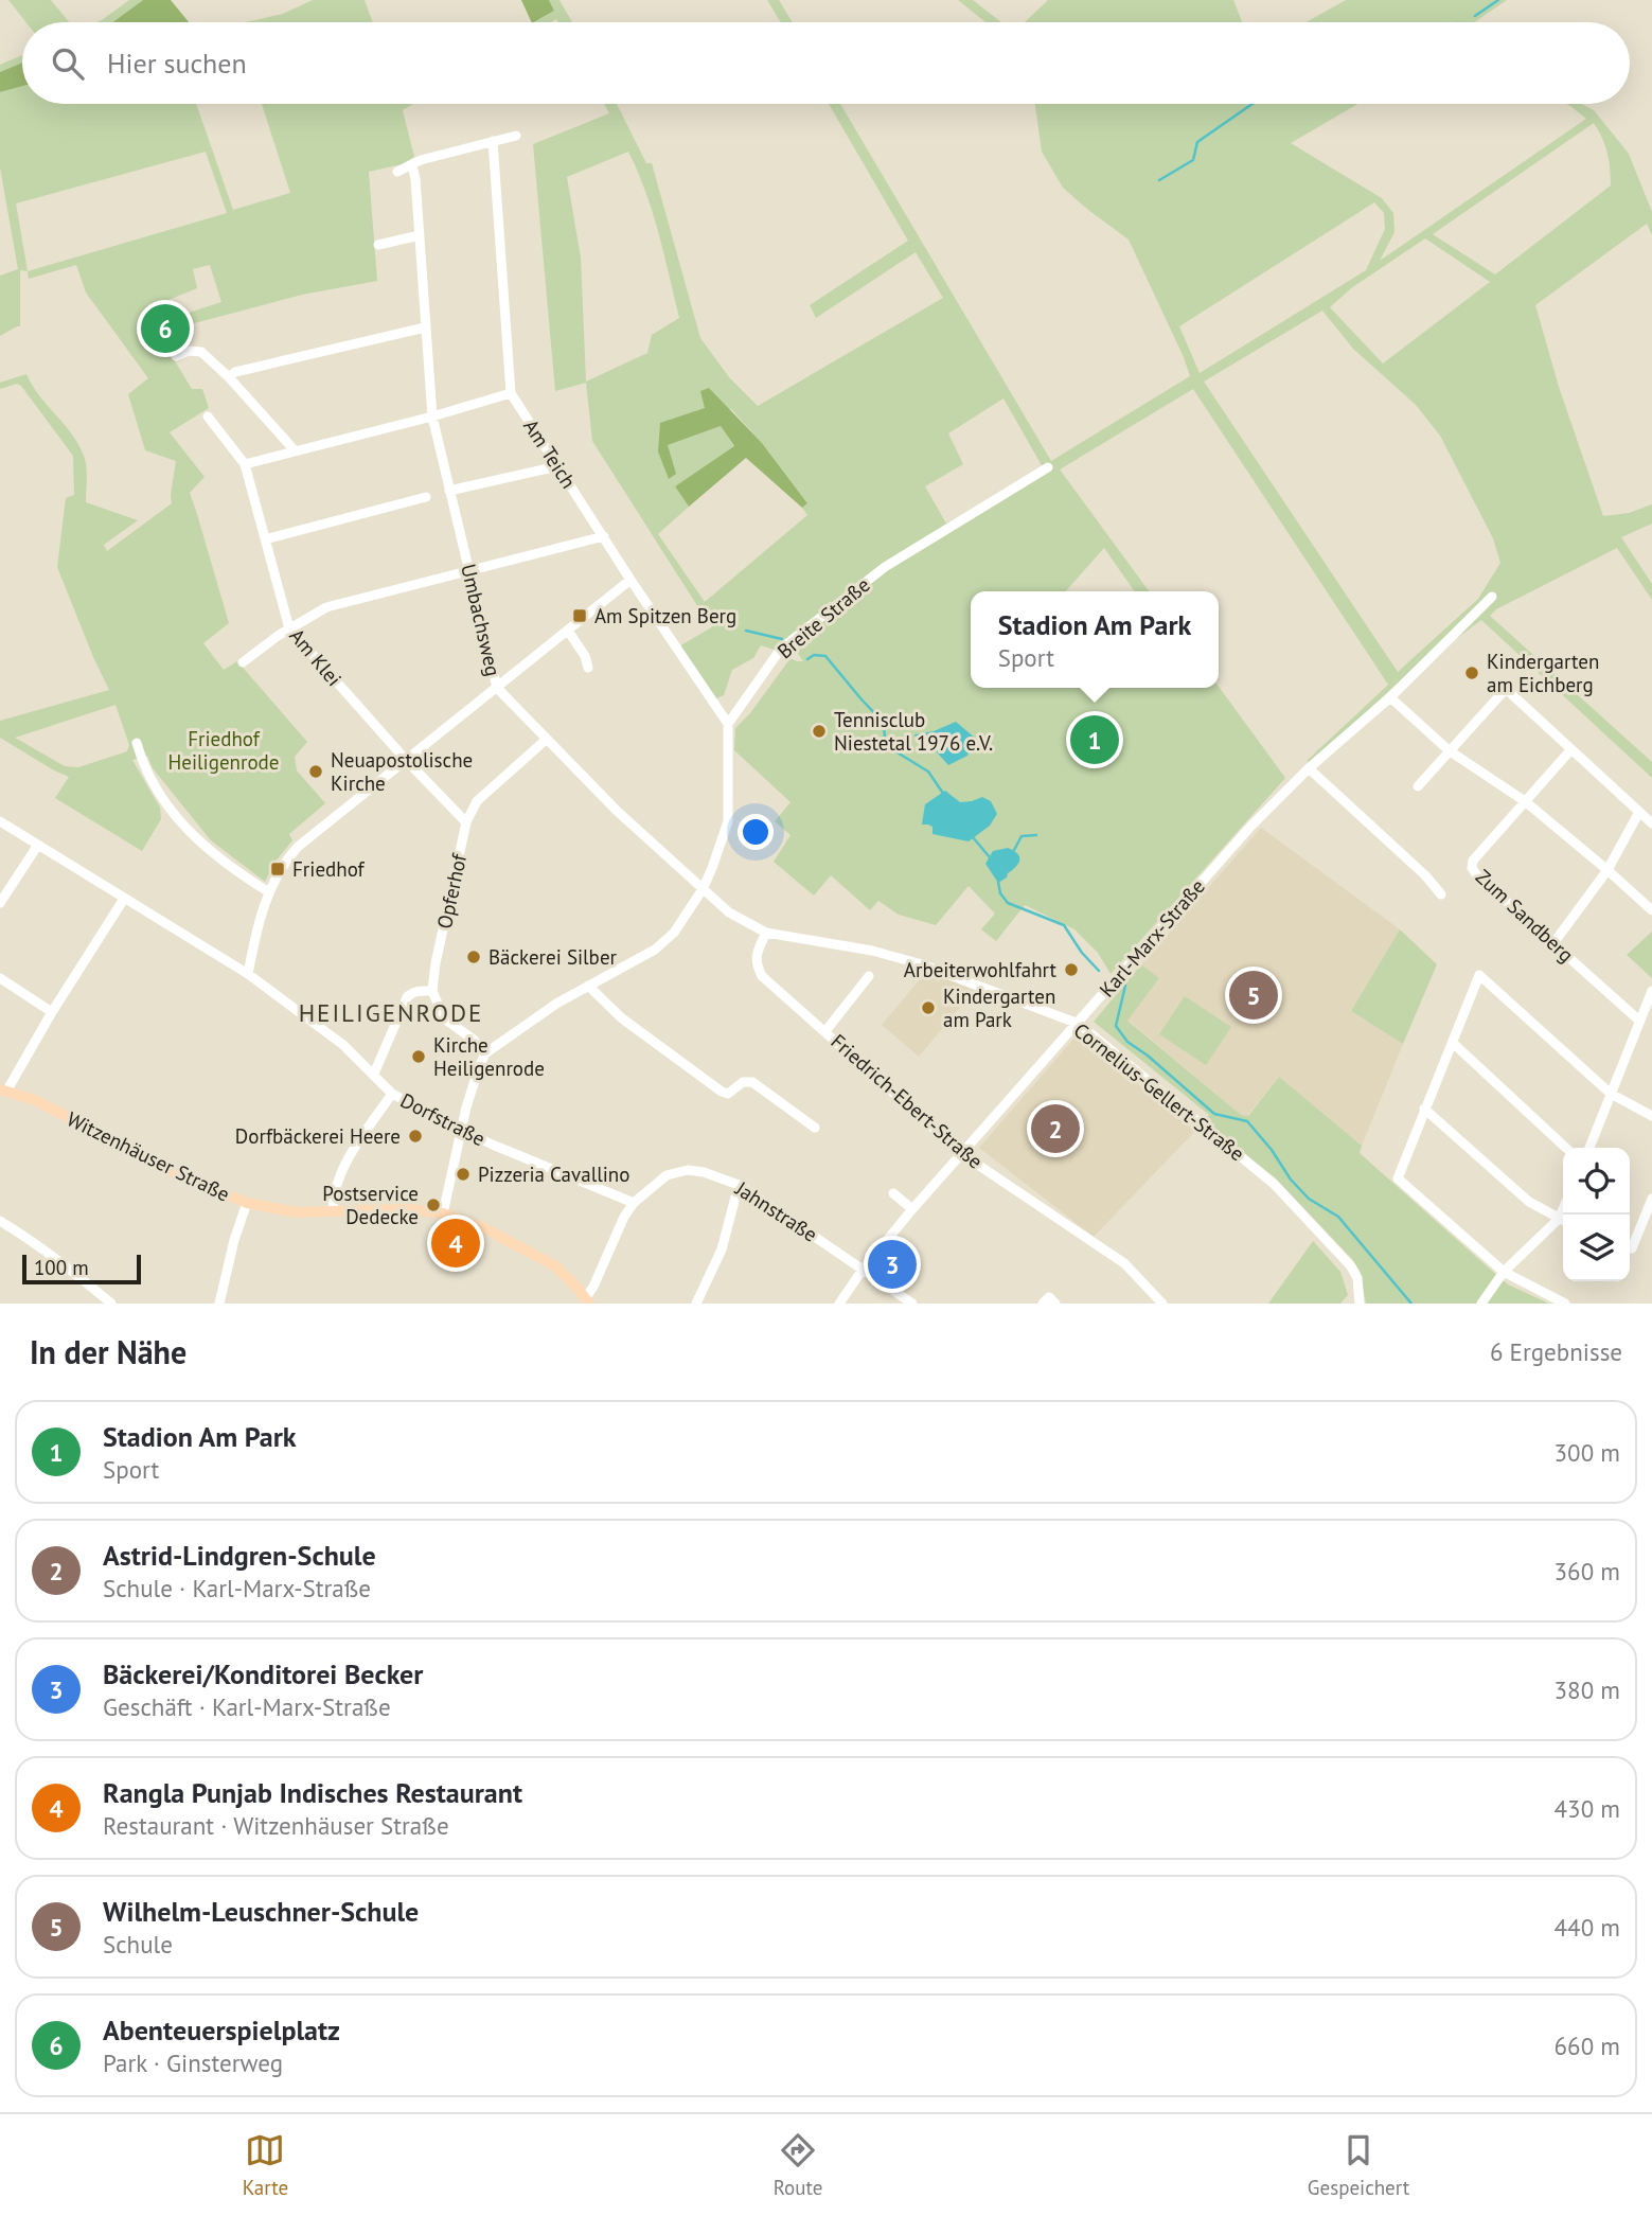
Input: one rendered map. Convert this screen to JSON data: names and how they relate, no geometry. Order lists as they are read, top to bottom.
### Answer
{
  "streets": {
    "main road": ["Witzenhäuser Straße"],
    "street": [
      "Am Teich",
      "Breite Straße",
      "Umbachsweg",
      "Am Klei",
      "Opferhof",
      "Zum Sandberg",
      "Karl-Marx-Straße",
      "Cornelius-Gellert-Straße",
      "Friedrich-Ebert-Straße",
      "Dorfstraße",
      "Jahnstraße"
    ]
  },
  "crossings": [
    ["Am Teich", "Breite Straße"],
    ["Umbachsweg", "Opferhof"],
    ["Umbachsweg", "Cornelius-Gellert-Straße"],
    ["Umbachsweg", "Friedrich-Ebert-Straße"],
    ["Am Klei", "Opferhof"],
    ["Karl-Marx-Straße", "Cornelius-Gellert-Straße"],
    ["Karl-Marx-Straße", "Friedrich-Ebert-Straße"],
    ["Karl-Marx-Straße", "Jahnstraße"],
    ["Cornelius-Gellert-Straße", "Friedrich-Ebert-Straße"],
    ["Dorfstraße", "Jahnstraße"]
  ],
  "districts": ["HEILIGENRODE"],
  "parks": ["Friedhof Heiligenrode"],
  "places": {
    "transit": ["Am Spitzen Berg", "Friedhof"],
    "other": [
      "Kindergarten am Eichberg",
      "Tennisclub Niestetal 1976 e.V.",
      "Neuapostolische Kirche",
      "Bäckerei Silber",
      "Arbeiterwohlfahrt",
      "Kindergarten am Park",
      "Kirche Heiligenrode",
      "Dorfbäckerei Heere",
      "Pizzeria Cavallino",
      "Postservice Dedecke"
    ]
  },
  "scale_bar": "100 m",
  "page": {
    "search": "Hier suchen",
    "pins": [
      "6",
      "1",
      "5",
      "2",
      "4",
      "3"
    ],
    "popup": ["Stadion Am Park", "Sport"],
    "scale": "100 m",
    "heading": ["In der Nähe", "6 Ergebnisse"],
    "list": [
      {
        "mark": "1",
        "name": "Stadion Am Park",
        "note": "Sport",
        "value": "300 m"
      },
      {
        "mark": "2",
        "name": "Astrid-Lindgren-Schule",
        "note": "Schule · Karl-Marx-Straße",
        "value": "360 m"
      },
      {
        "mark": "3",
        "name": "Bäckerei/Konditorei Becker",
        "note": "Geschäft · Karl-Marx-Straße",
        "value": "380 m"
      },
      {
        "mark": "4",
        "name": "Rangla Punjab Indisches Restaurant",
        "note": "Restaurant · Witzenhäuser Straße",
        "value": "430 m"
      },
      {
        "mark": "5",
        "name": "Wilhelm-Leuschner-Schule",
        "note": "Schule",
        "value": "440 m"
      },
      {
        "mark": "6",
        "name": "Abenteuerspielplatz",
        "note": "Park · Ginsterweg",
        "value": "660 m"
      }
    ],
    "nav": ["Karte", "Route", "Gespeichert"]
  }
}
